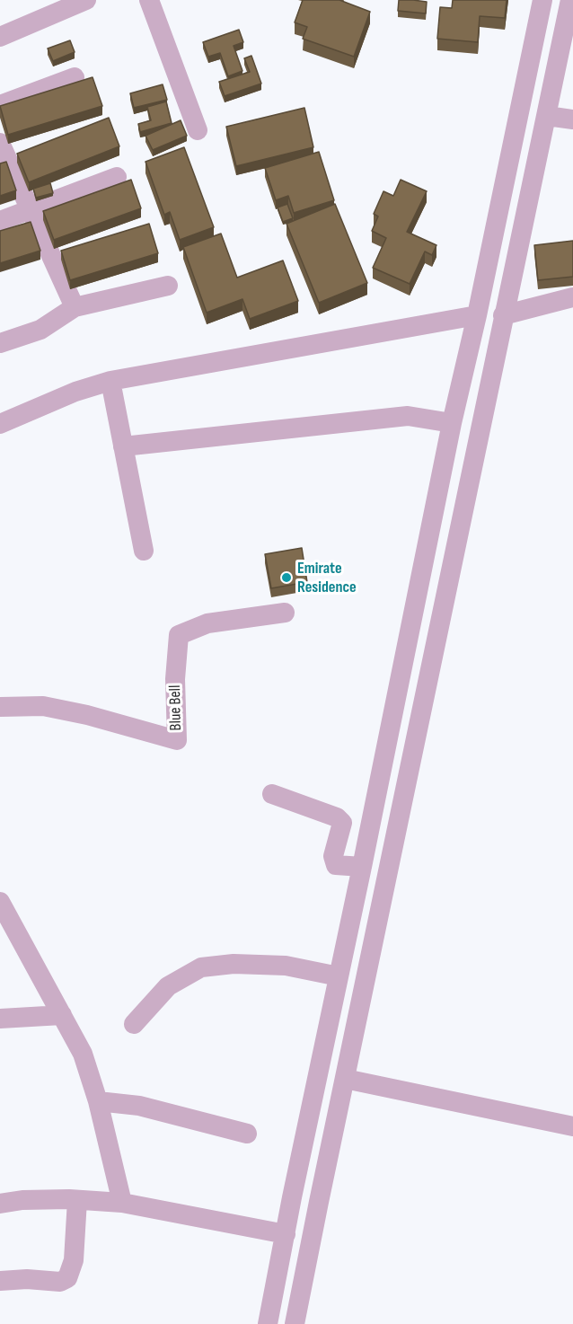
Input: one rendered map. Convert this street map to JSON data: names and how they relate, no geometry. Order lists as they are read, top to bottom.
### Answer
{
  "streets": {
    "street": ["Blue Bell"]
  },
  "places": ["Emirate Residence"]
}
